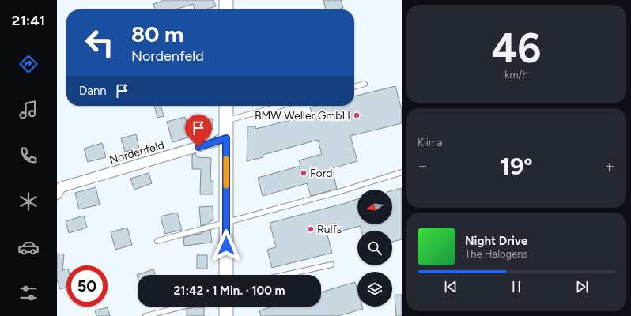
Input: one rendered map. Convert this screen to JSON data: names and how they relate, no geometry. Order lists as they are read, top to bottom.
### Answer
{
  "streets": {
    "street": ["Nordenfeld"]
  },
  "places": ["BMW Weller GmbH", "Ford", "Rulfs"],
  "north": "left",
  "page": {
    "tabs": "21:41",
    "tile": [
      ["46", "km/h"],
      "Klima"
    ],
    "turn": ["80 m", "Nordenfeld"],
    "then": "Dann",
    "heat": ["−", "19°", "+"],
    "song": ["Night Drive", "The Halogens"],
    "limit": "50",
    "trip": "21:42 · 1 Min. · 100 m"
  }
}
